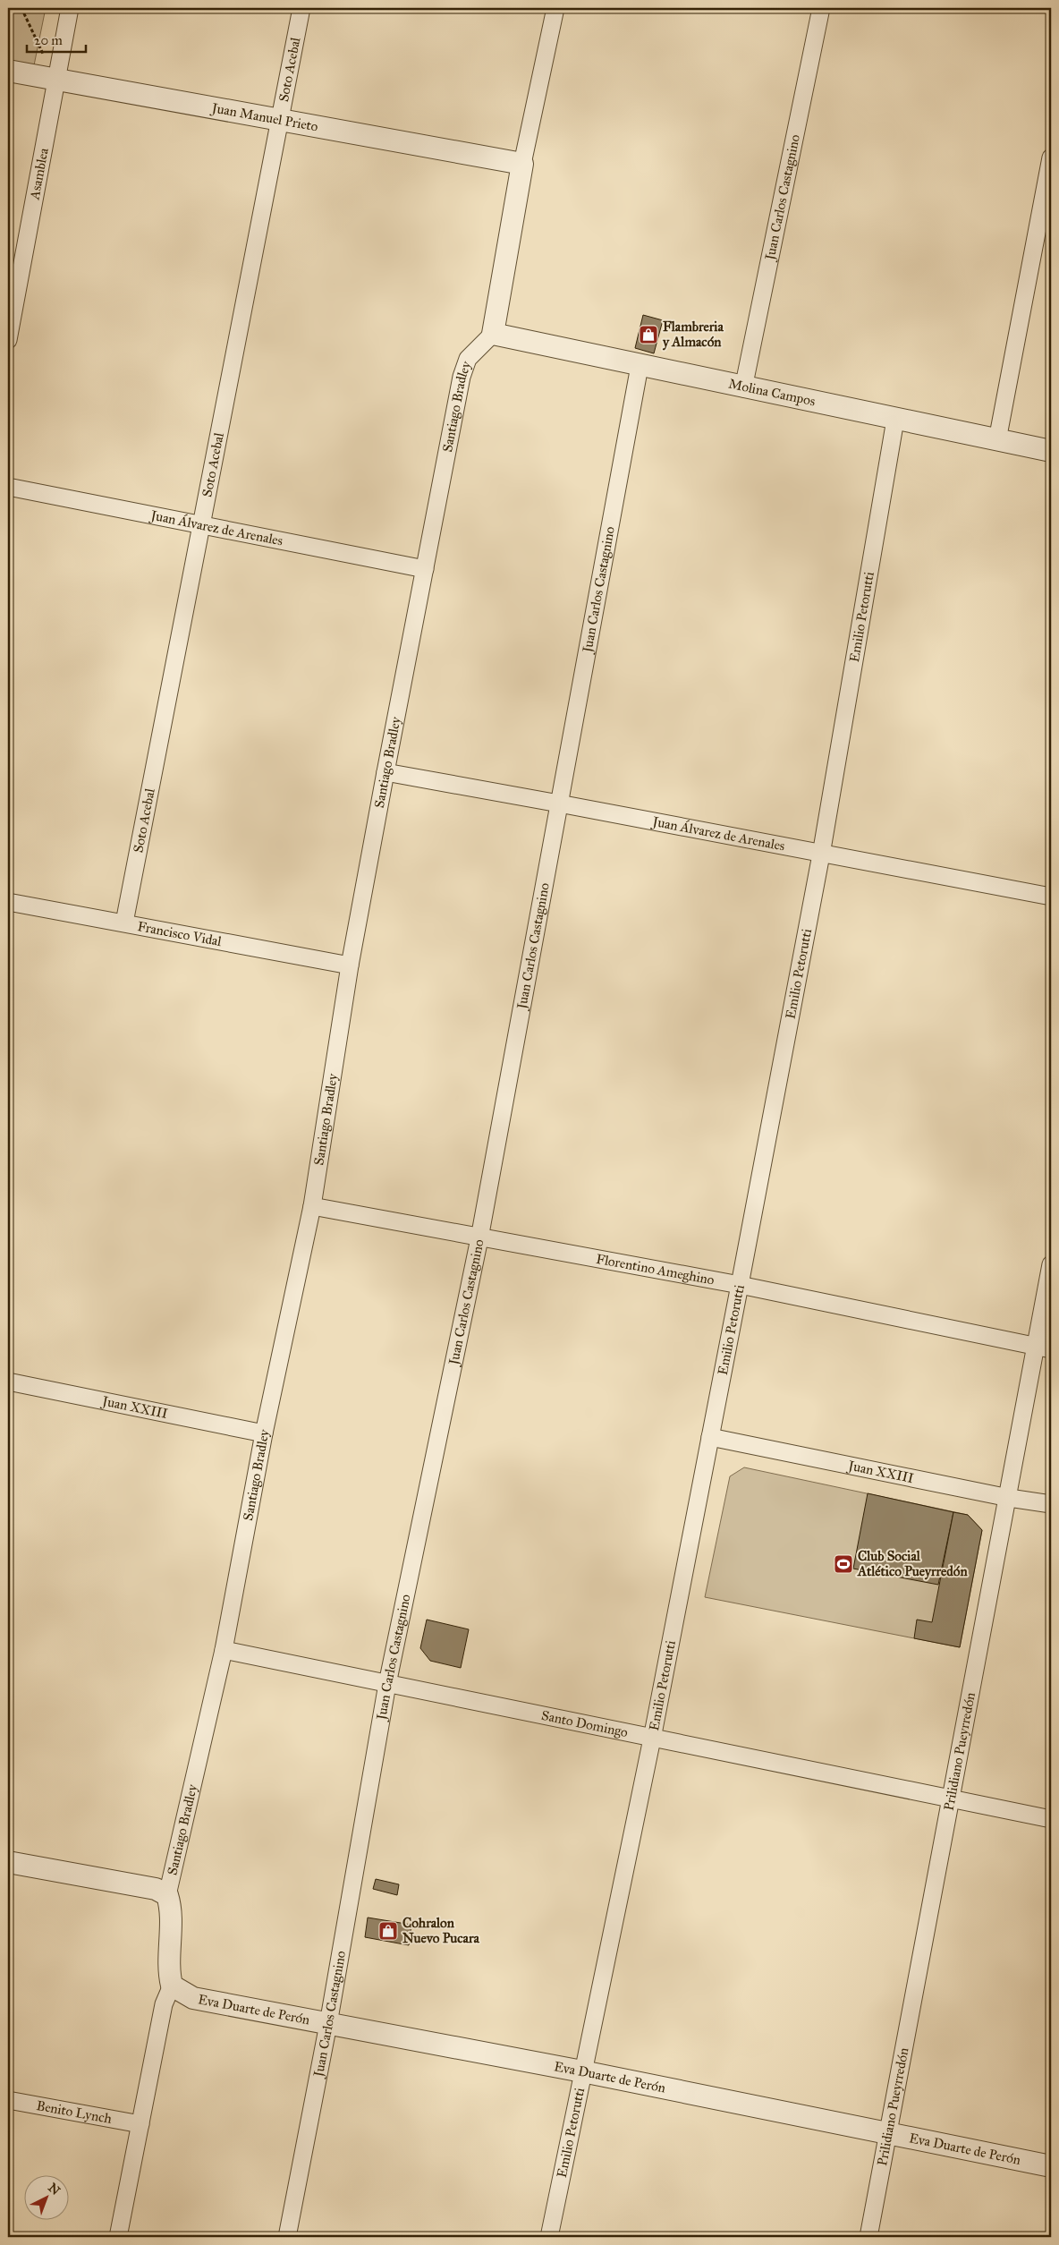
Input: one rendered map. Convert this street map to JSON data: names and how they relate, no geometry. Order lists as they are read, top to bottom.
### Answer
{
  "streets": {
    "street": [
      "Soto Acebal",
      "Juan Manuel Prieto",
      "Asamblea",
      "Juan Carlos Castagnino",
      "Molina Campos",
      "Santiago Bradley",
      "Juan Álvarez de Arenales",
      "Emilio Petorutti",
      "Francisco Vidal",
      "Florentino Ameghino",
      "Juan XXIII",
      "Santo Domingo",
      "Prilidiano Pueyrredón",
      "Eva Duarte de Perón",
      "Benito Lynch"
    ]
  },
  "crossings": [
    ["Soto Acebal", "Juan Manuel Prieto"],
    ["Soto Acebal", "Juan Álvarez de Arenales"],
    ["Soto Acebal", "Francisco Vidal"],
    ["Juan Manuel Prieto", "Asamblea"],
    ["Juan Carlos Castagnino", "Molina Campos"],
    ["Juan Carlos Castagnino", "Juan Álvarez de Arenales"],
    ["Juan Carlos Castagnino", "Florentino Ameghino"],
    ["Juan Carlos Castagnino", "Santo Domingo"],
    ["Juan Carlos Castagnino", "Eva Duarte de Perón"],
    ["Molina Campos", "Santiago Bradley"],
    ["Molina Campos", "Emilio Petorutti"],
    ["Santiago Bradley", "Juan Álvarez de Arenales"],
    ["Santiago Bradley", "Francisco Vidal"],
    ["Santiago Bradley", "Florentino Ameghino"],
    ["Santiago Bradley", "Juan XXIII"],
    ["Santiago Bradley", "Santo Domingo"],
    ["Santiago Bradley", "Eva Duarte de Perón"],
    ["Juan Álvarez de Arenales", "Emilio Petorutti"],
    ["Emilio Petorutti", "Florentino Ameghino"],
    ["Emilio Petorutti", "Juan XXIII"],
    ["Emilio Petorutti", "Santo Domingo"],
    ["Emilio Petorutti", "Eva Duarte de Perón"],
    ["Florentino Ameghino", "Prilidiano Pueyrredón"],
    ["Juan XXIII", "Prilidiano Pueyrredón"],
    ["Santo Domingo", "Prilidiano Pueyrredón"],
    ["Prilidiano Pueyrredón", "Eva Duarte de Perón"]
  ],
  "places": {
    "shop": ["Flambreria y Almacón", "Cohralon Nuevo Pucara"],
    "sports": ["Club Social Atlético Pueyrredón"]
  },
  "scale_bar": "20 m",
  "north": "top right"
}
